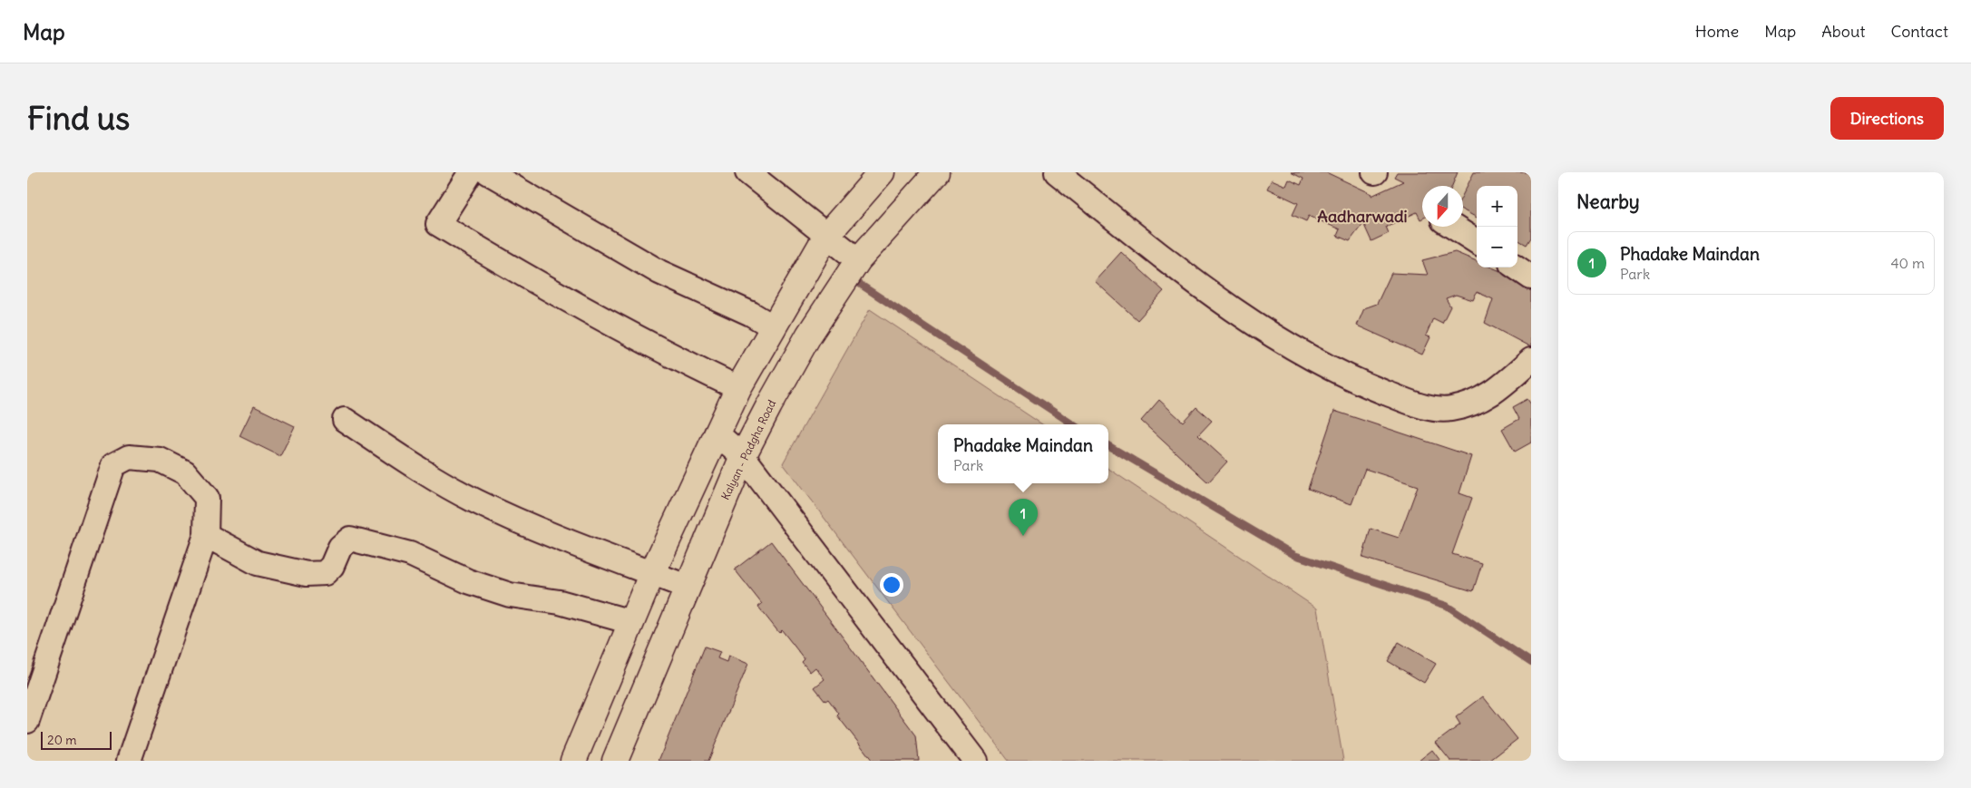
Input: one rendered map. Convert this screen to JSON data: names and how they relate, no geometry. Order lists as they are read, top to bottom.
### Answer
{
  "streets": {
    "main road": ["Kalyan - Padgha Road"]
  },
  "districts": ["Aadharwadi"],
  "scale_bar": "20 m",
  "north": "bottom",
  "page": {
    "header": "Map",
    "nav": [
      "Home",
      "Map",
      "About",
      "Contact"
    ],
    "buttons": "Directions",
    "title": "Find us",
    "heading": "Nearby",
    "map_buttons": ["+", "−"],
    "list": [
      {
        "mark": "1",
        "name": "Phadake Maindan",
        "note": "Park",
        "value": "40 m"
      }
    ],
    "popup": ["Phadake Maindan", "Park"],
    "pins": "1",
    "scale": "20 m"
  }
}
